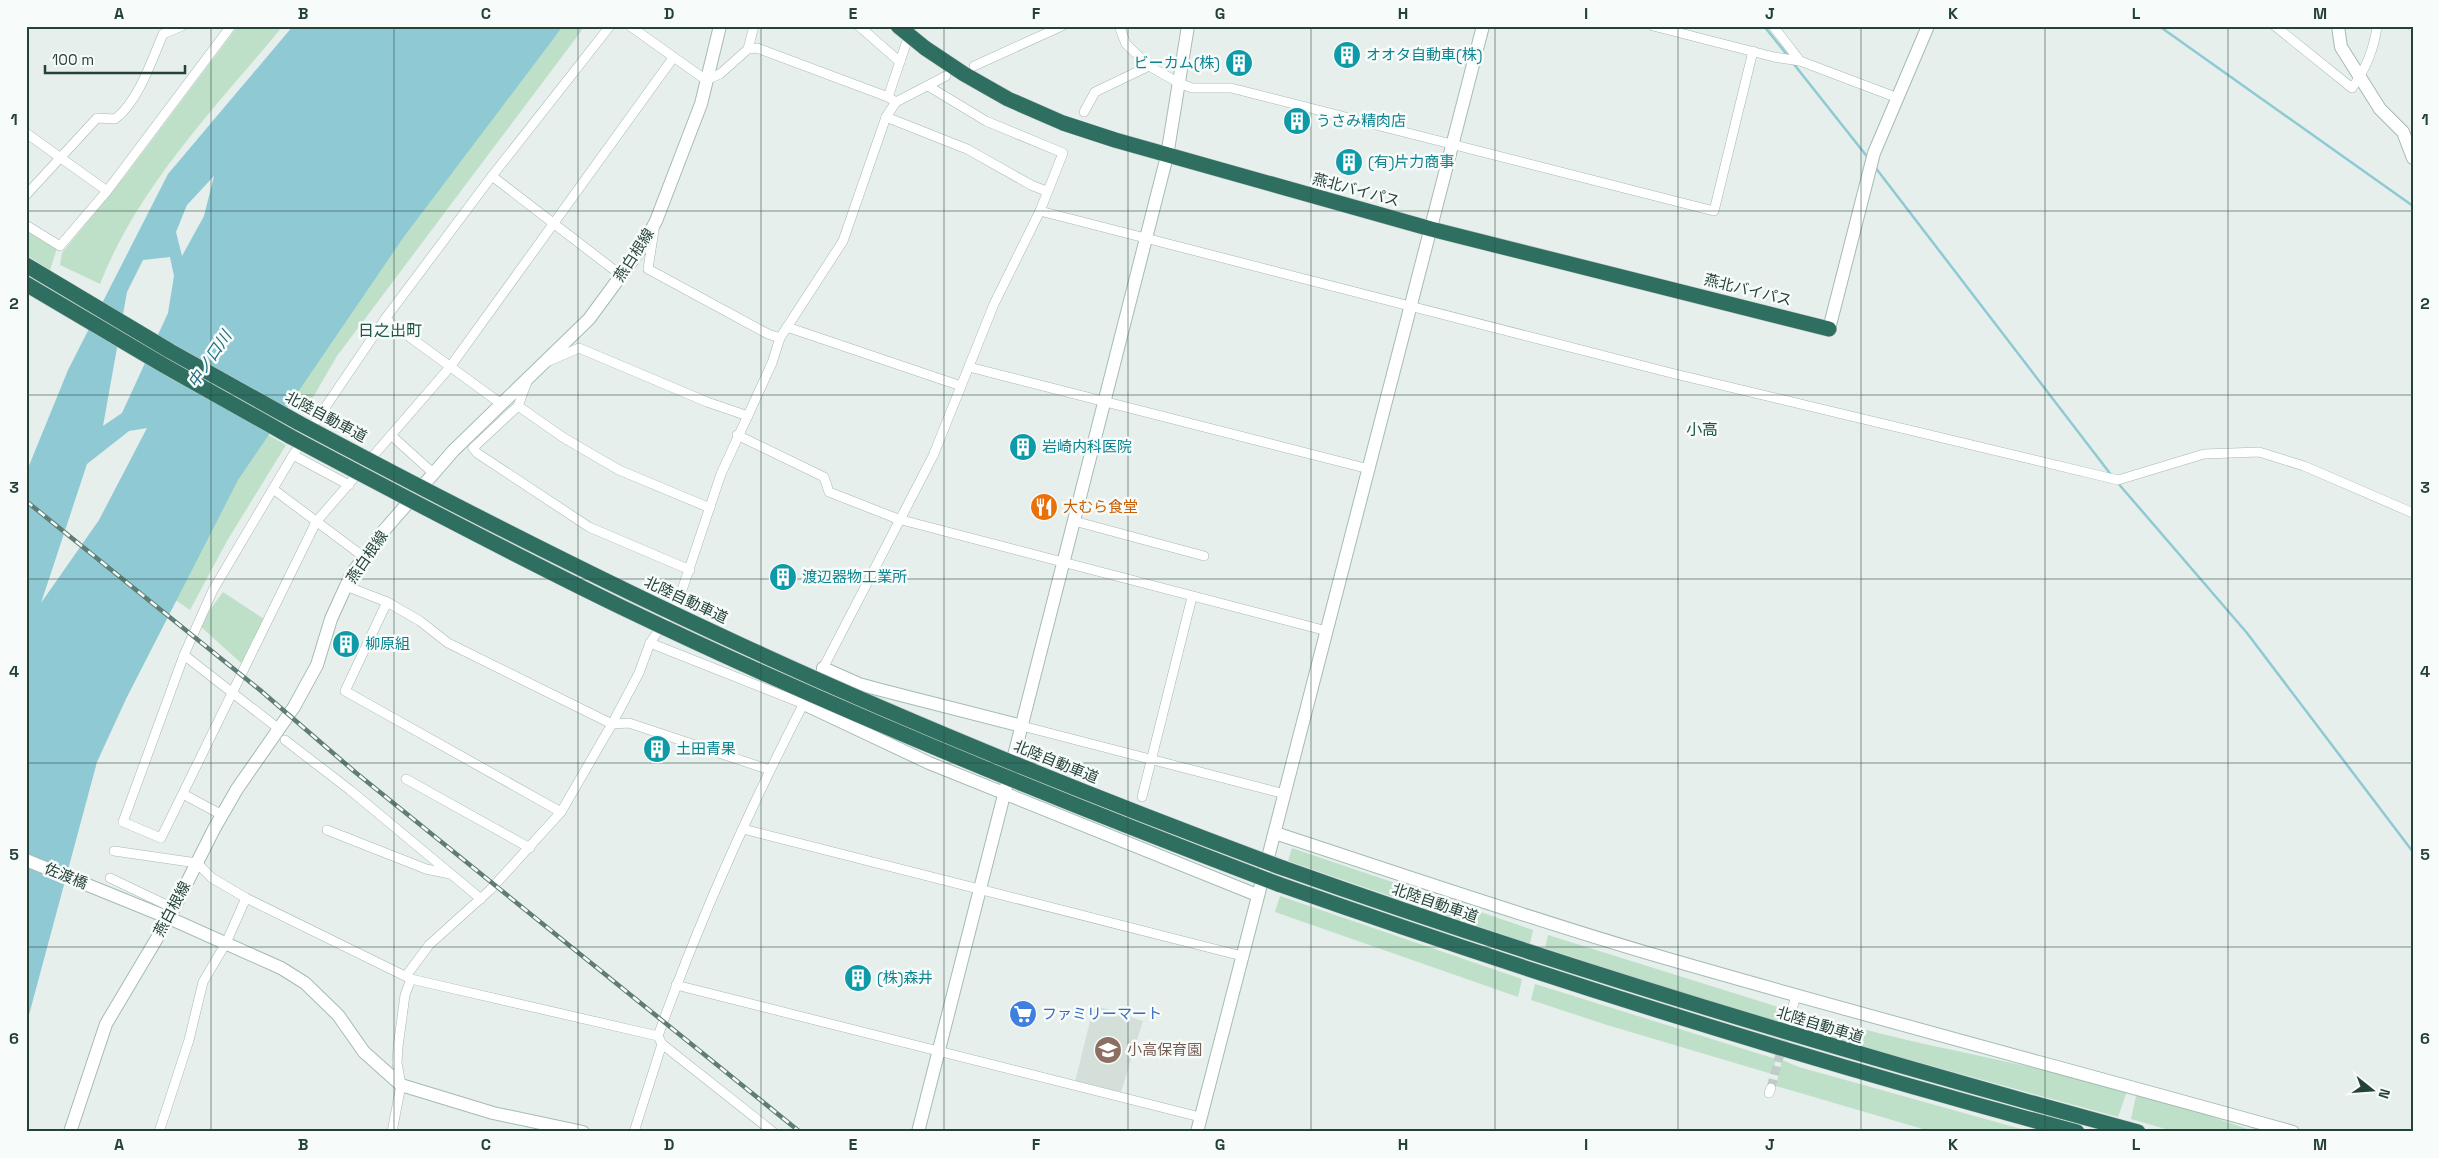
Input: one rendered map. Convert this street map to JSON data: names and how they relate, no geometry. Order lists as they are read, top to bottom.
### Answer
{
  "streets": {
    "highway": ["燕北バイパス", "北陸自動車道"],
    "street": ["燕白根線", "佐渡橋"]
  },
  "crossings": [
    ["燕白根線", "佐渡橋"]
  ],
  "districts": ["日之出町", "小高"],
  "water": ["中ノ口川"],
  "places": {
    "building": [
      "オオタ自動車(株)",
      "ビーカム(株)",
      "うさみ精肉店",
      "(有)片力商事",
      "岩崎内科医院",
      "渡辺器物工業所",
      "柳原組",
      "土田青果",
      "(株)森井"
    ],
    "restaurant": ["大むら食堂"],
    "supermarket": ["ファミリーマート"],
    "school or university": ["小高保育園"]
  },
  "scale_bar": "100 m",
  "north": "right",
  "grid": {
    "columns": [
      "A",
      "B",
      "C",
      "D",
      "E",
      "F",
      "G",
      "H",
      "I",
      "J",
      "K",
      "L",
      "M"
    ],
    "rows": [
      "1",
      "2",
      "3",
      "4",
      "5",
      "6"
    ]
  }
}
